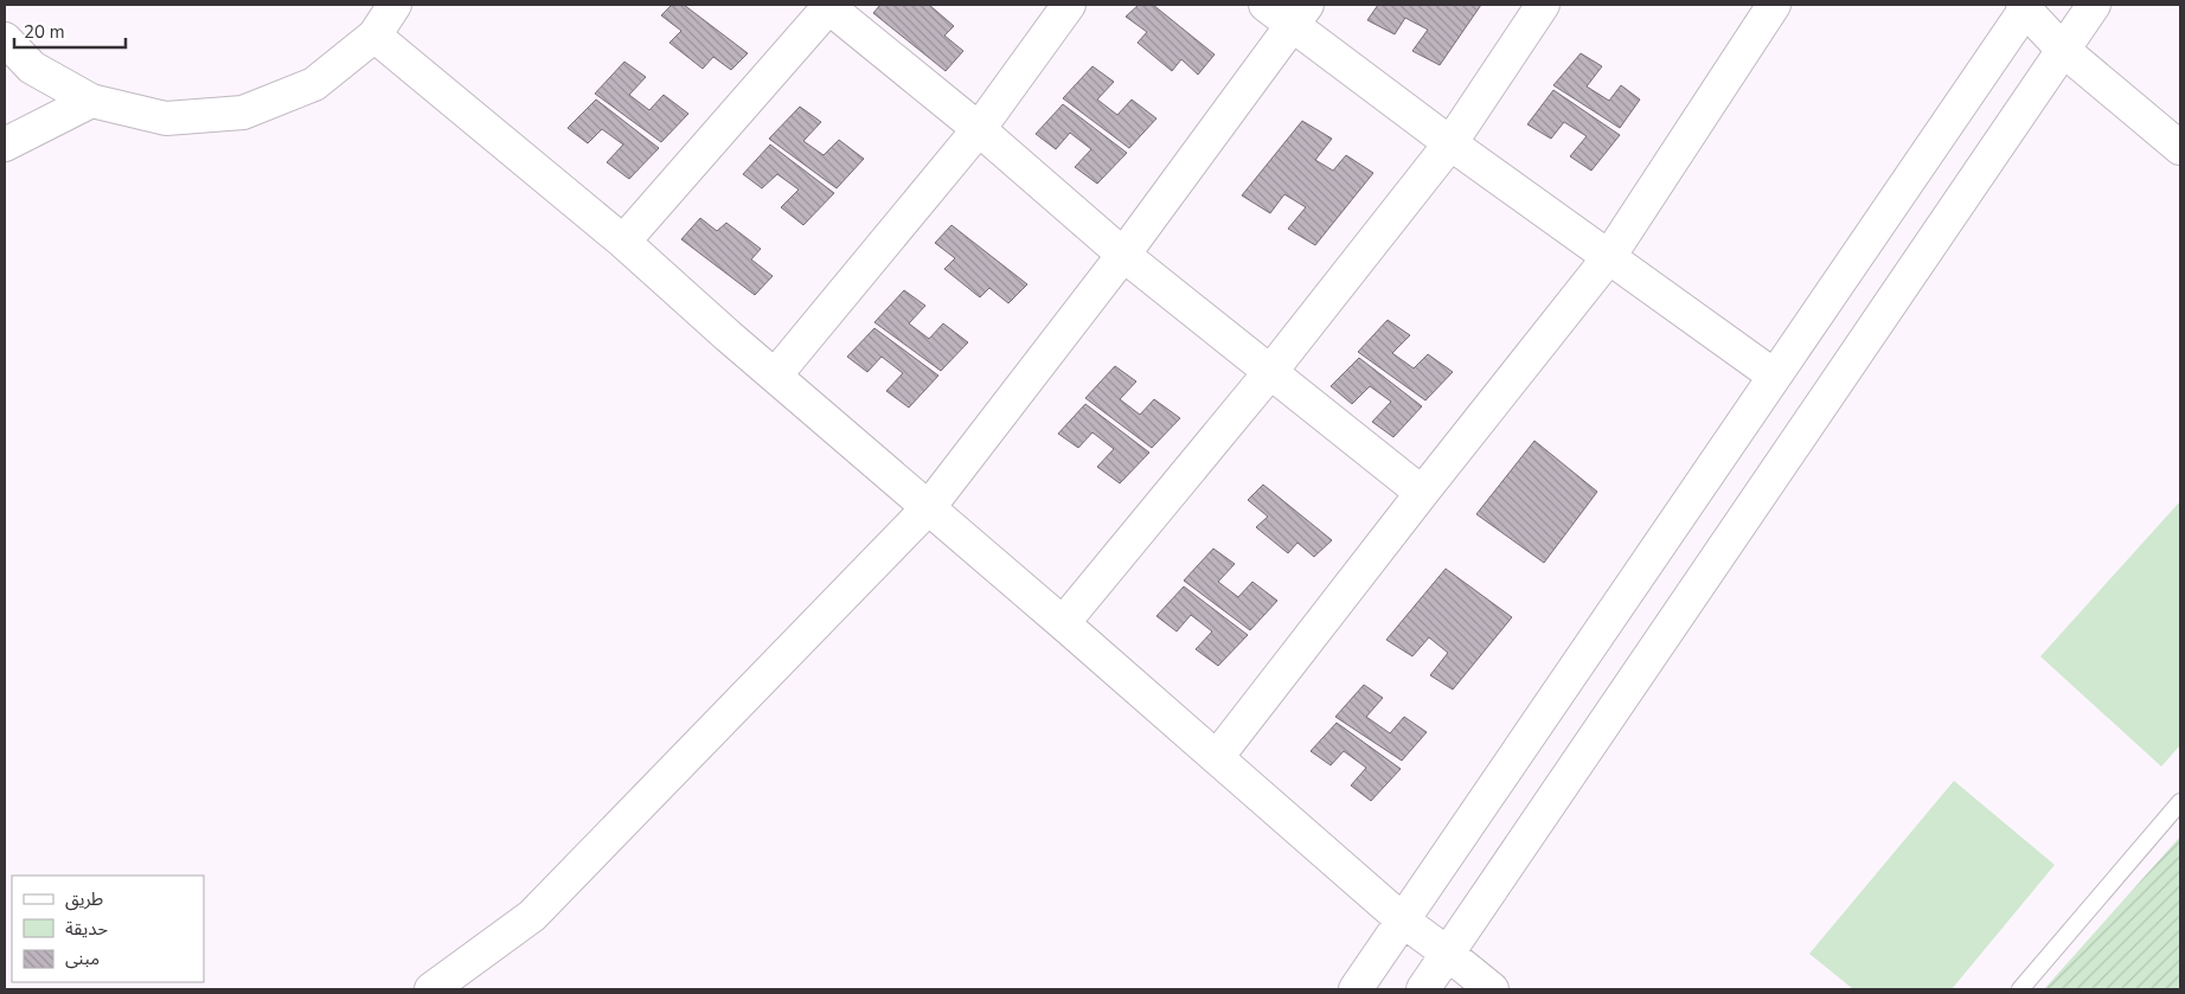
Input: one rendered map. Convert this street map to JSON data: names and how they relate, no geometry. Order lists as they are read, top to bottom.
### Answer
{
  "legend": ["طريق", "حديقة", "مبنى"],
  "scale_bar": "20 m"
}
